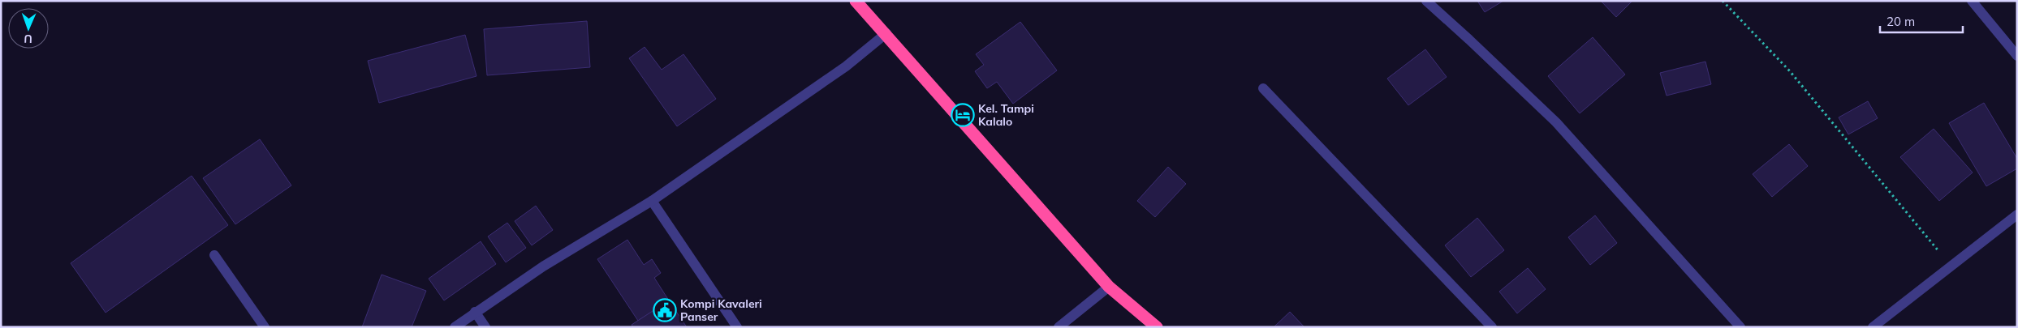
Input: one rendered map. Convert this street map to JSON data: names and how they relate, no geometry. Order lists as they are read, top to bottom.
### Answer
{
  "places": {
    "hotel": ["Kel. Tampi Kalalo"],
    "public building": ["Kompi Kavaleri Panser"]
  },
  "scale_bar": "20 m",
  "north": "bottom"
}
